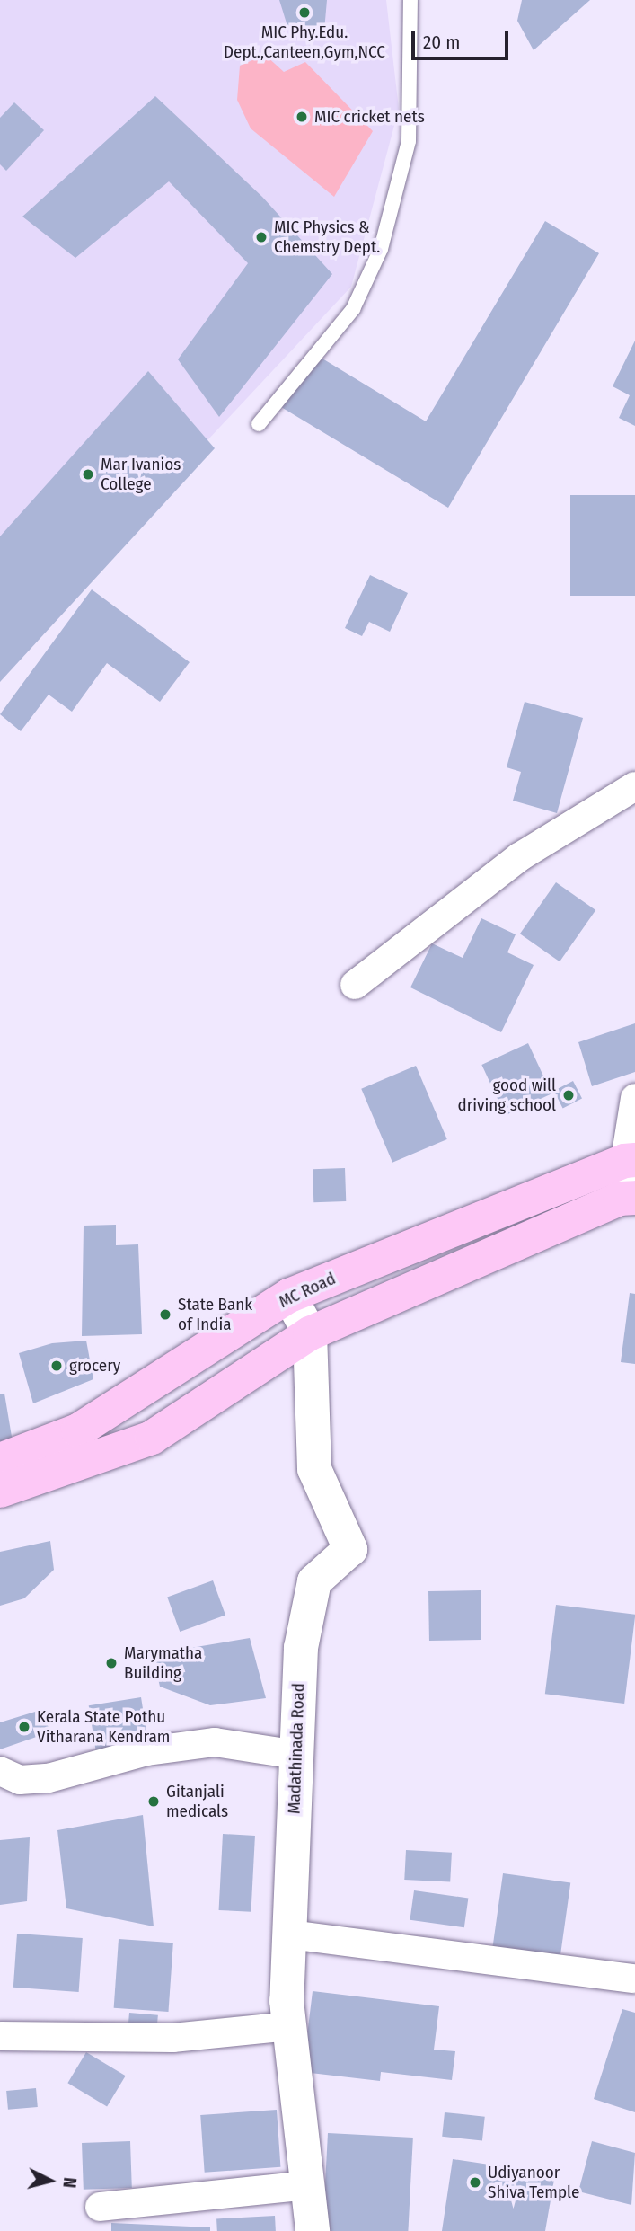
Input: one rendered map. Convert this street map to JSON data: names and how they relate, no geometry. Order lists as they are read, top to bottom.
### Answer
{
  "streets": {
    "main road": ["MC Road"],
    "street": ["Madathinada Road"]
  },
  "crossings": [
    ["MC Road", "Madathinada Road"]
  ],
  "places": [
    "MIC Phy.Edu. Dept.,Canteen,Gym,NCC",
    "MIC cricket nets",
    "MIC Physics & Chemstry Dept.",
    "Mar Ivanios College",
    "good will driving school",
    "State Bank of India",
    "grocery",
    "Marymatha Building",
    "Kerala State Pothu Vitharana Kendram",
    "Gitanjali medicals",
    "Udiyanoor Shiva Temple"
  ],
  "scale_bar": "20 m",
  "north": "right"
}
